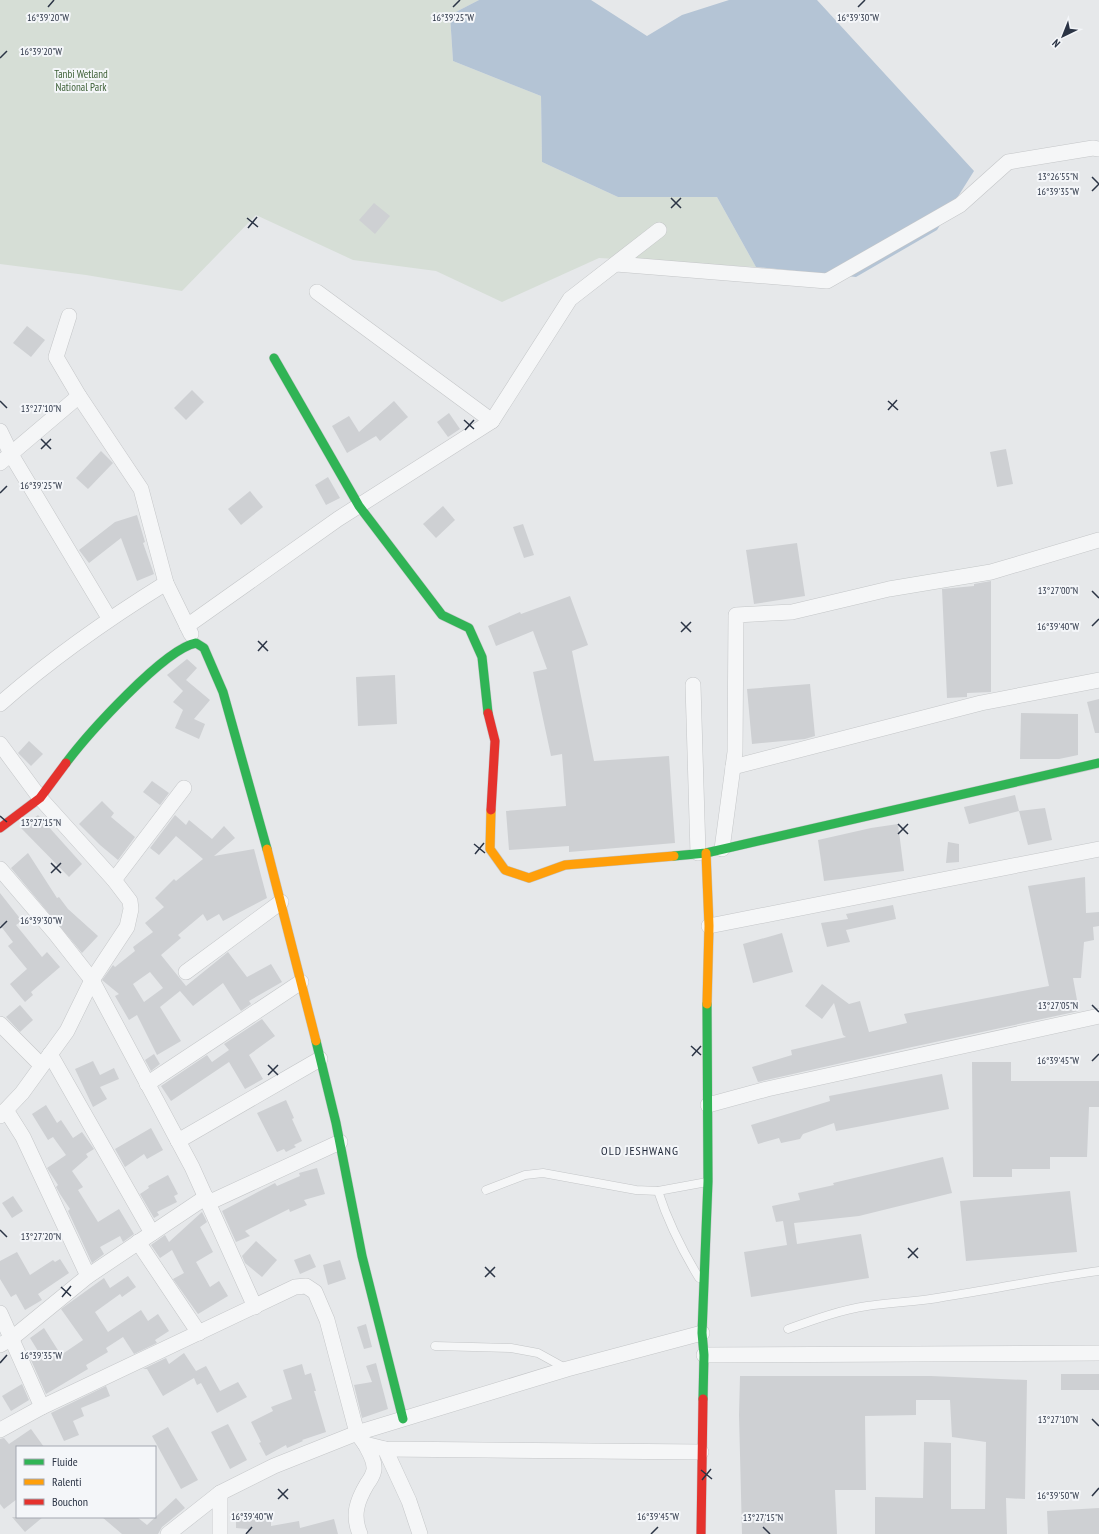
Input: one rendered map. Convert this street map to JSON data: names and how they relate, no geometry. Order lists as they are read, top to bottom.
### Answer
{
  "districts": ["OLD JESHWANG"],
  "parks": ["Tanbi Wetland National Park"],
  "legend": ["Fluide", "Ralenti", "Bouchon"],
  "north": "bottom left",
  "coordinates": [
    "16°39'20\"W",
    "16°39'25\"W",
    "16°39'30\"W",
    "13°26'55\"N",
    "16°39'35\"W",
    "13°27'10\"N",
    "13°27'00\"N",
    "16°39'40\"W",
    "13°27'15\"N",
    "13°27'05\"N",
    "16°39'45\"W",
    "13°27'20\"N",
    "16°39'50\"W"
  ]
}
